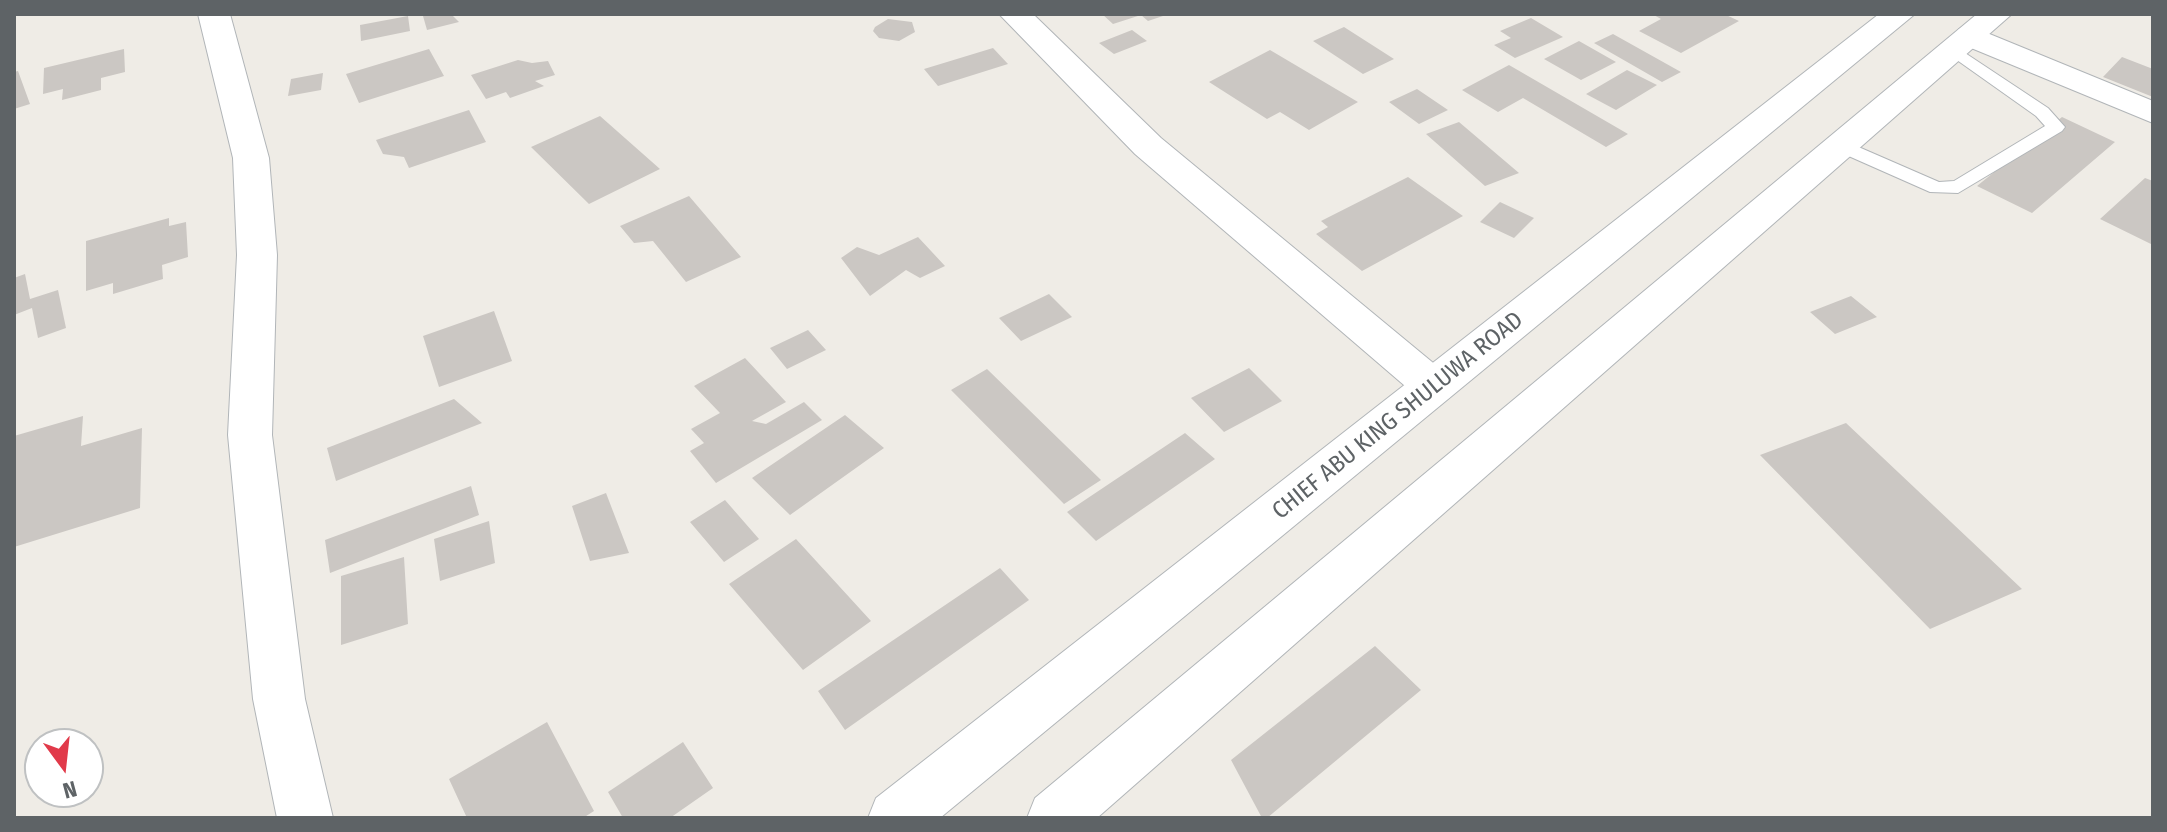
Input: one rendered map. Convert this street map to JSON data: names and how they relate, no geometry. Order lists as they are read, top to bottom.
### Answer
{
  "streets": {
    "street": ["CHIEF ABU KING SHULUWA ROAD"]
  },
  "north": "bottom"
}
